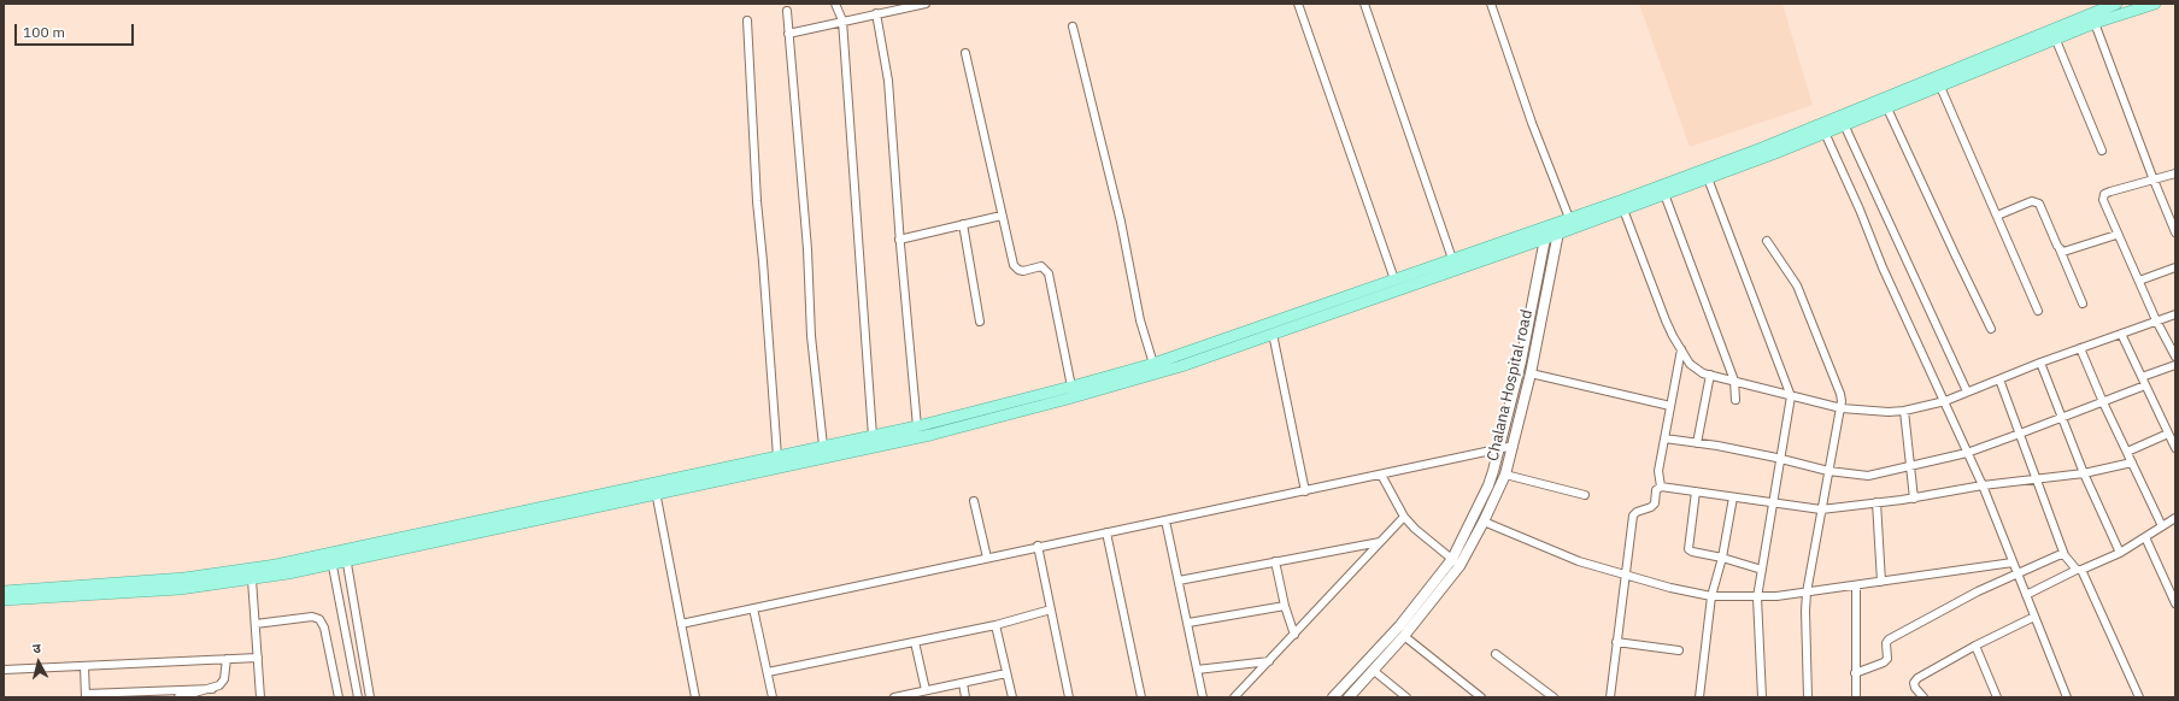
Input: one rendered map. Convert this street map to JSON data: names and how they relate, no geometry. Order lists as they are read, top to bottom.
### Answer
{
  "streets": {
    "street": ["Chalana Hospital road"]
  },
  "scale_bar": "100 m",
  "north": "top"
}
